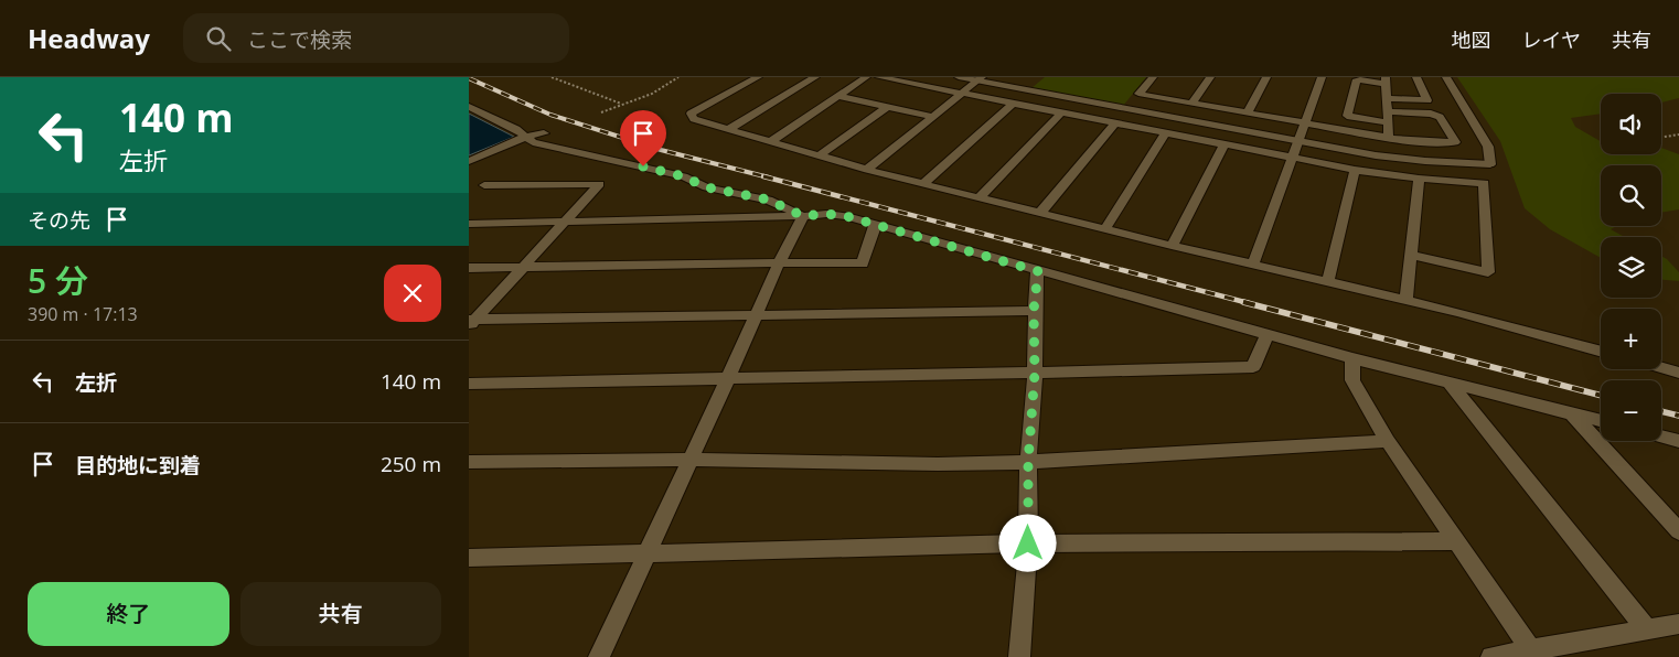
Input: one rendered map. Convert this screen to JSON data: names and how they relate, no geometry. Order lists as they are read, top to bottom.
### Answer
{
  "page": {
    "header": "Headway",
    "search": "ここで検索",
    "nav": ["地図", "レイヤ", "共有"],
    "turn": ["140 m", "左折"],
    "map_buttons": ["+", "−"],
    "then": "その先",
    "heading": ["5 分", "390 m · 17:13"],
    "list": [
      {
        "name": "左折",
        "value": "140 m"
      },
      {
        "name": "目的地に到着",
        "value": "250 m"
      }
    ],
    "buttons": ["終了", "共有"]
  }
}
